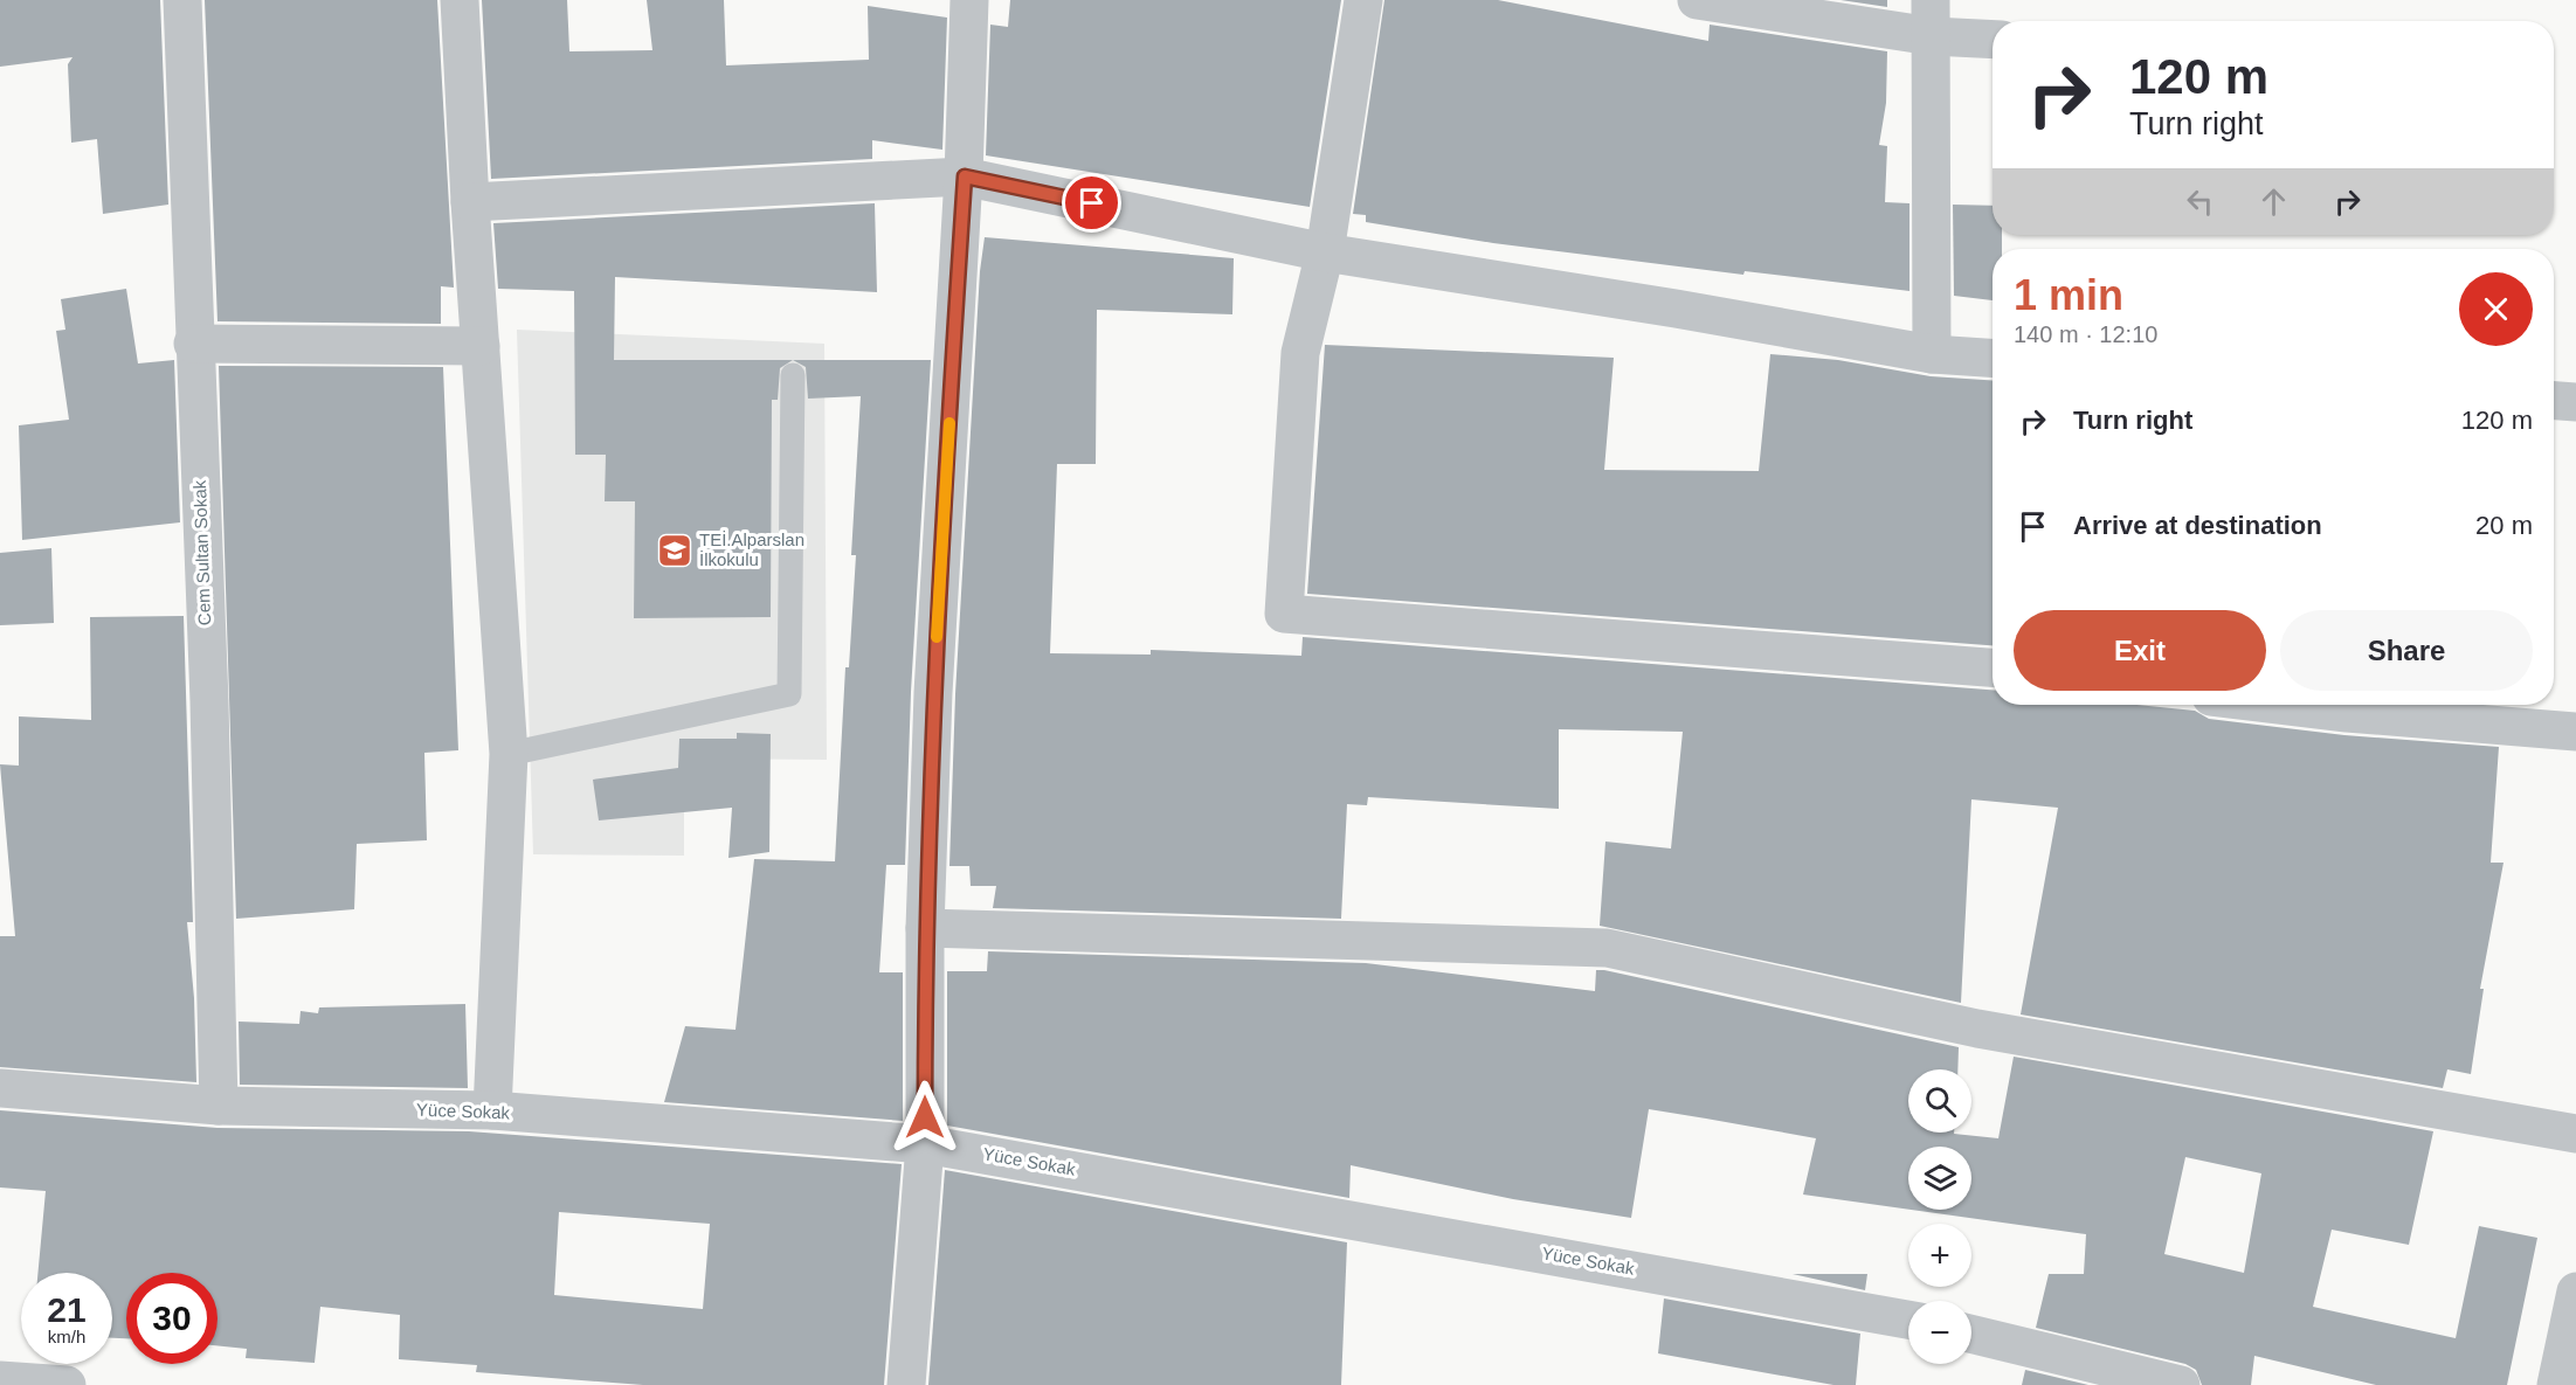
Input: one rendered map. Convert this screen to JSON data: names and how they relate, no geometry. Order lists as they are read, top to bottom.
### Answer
{
  "streets": {
    "street": ["Cem Sultan Sokak", "Yüce Sokak"]
  },
  "crossings": [
    ["Cem Sultan Sokak", "Yüce Sokak"]
  ],
  "places": {
    "school or university": ["TEİ.Alparslan İlkokulu"]
  },
  "page": {
    "turn": ["120 m", "Turn right"],
    "heading": ["1 min", "140 m · 12:10"],
    "list": [
      {
        "name": "Turn right",
        "value": "120 m"
      },
      {
        "name": "Arrive at destination",
        "value": "20 m"
      }
    ],
    "buttons": ["Exit", "Share"],
    "map_buttons": ["+", "−"],
    "speed": "21 km/h",
    "limit": "30"
  }
}
